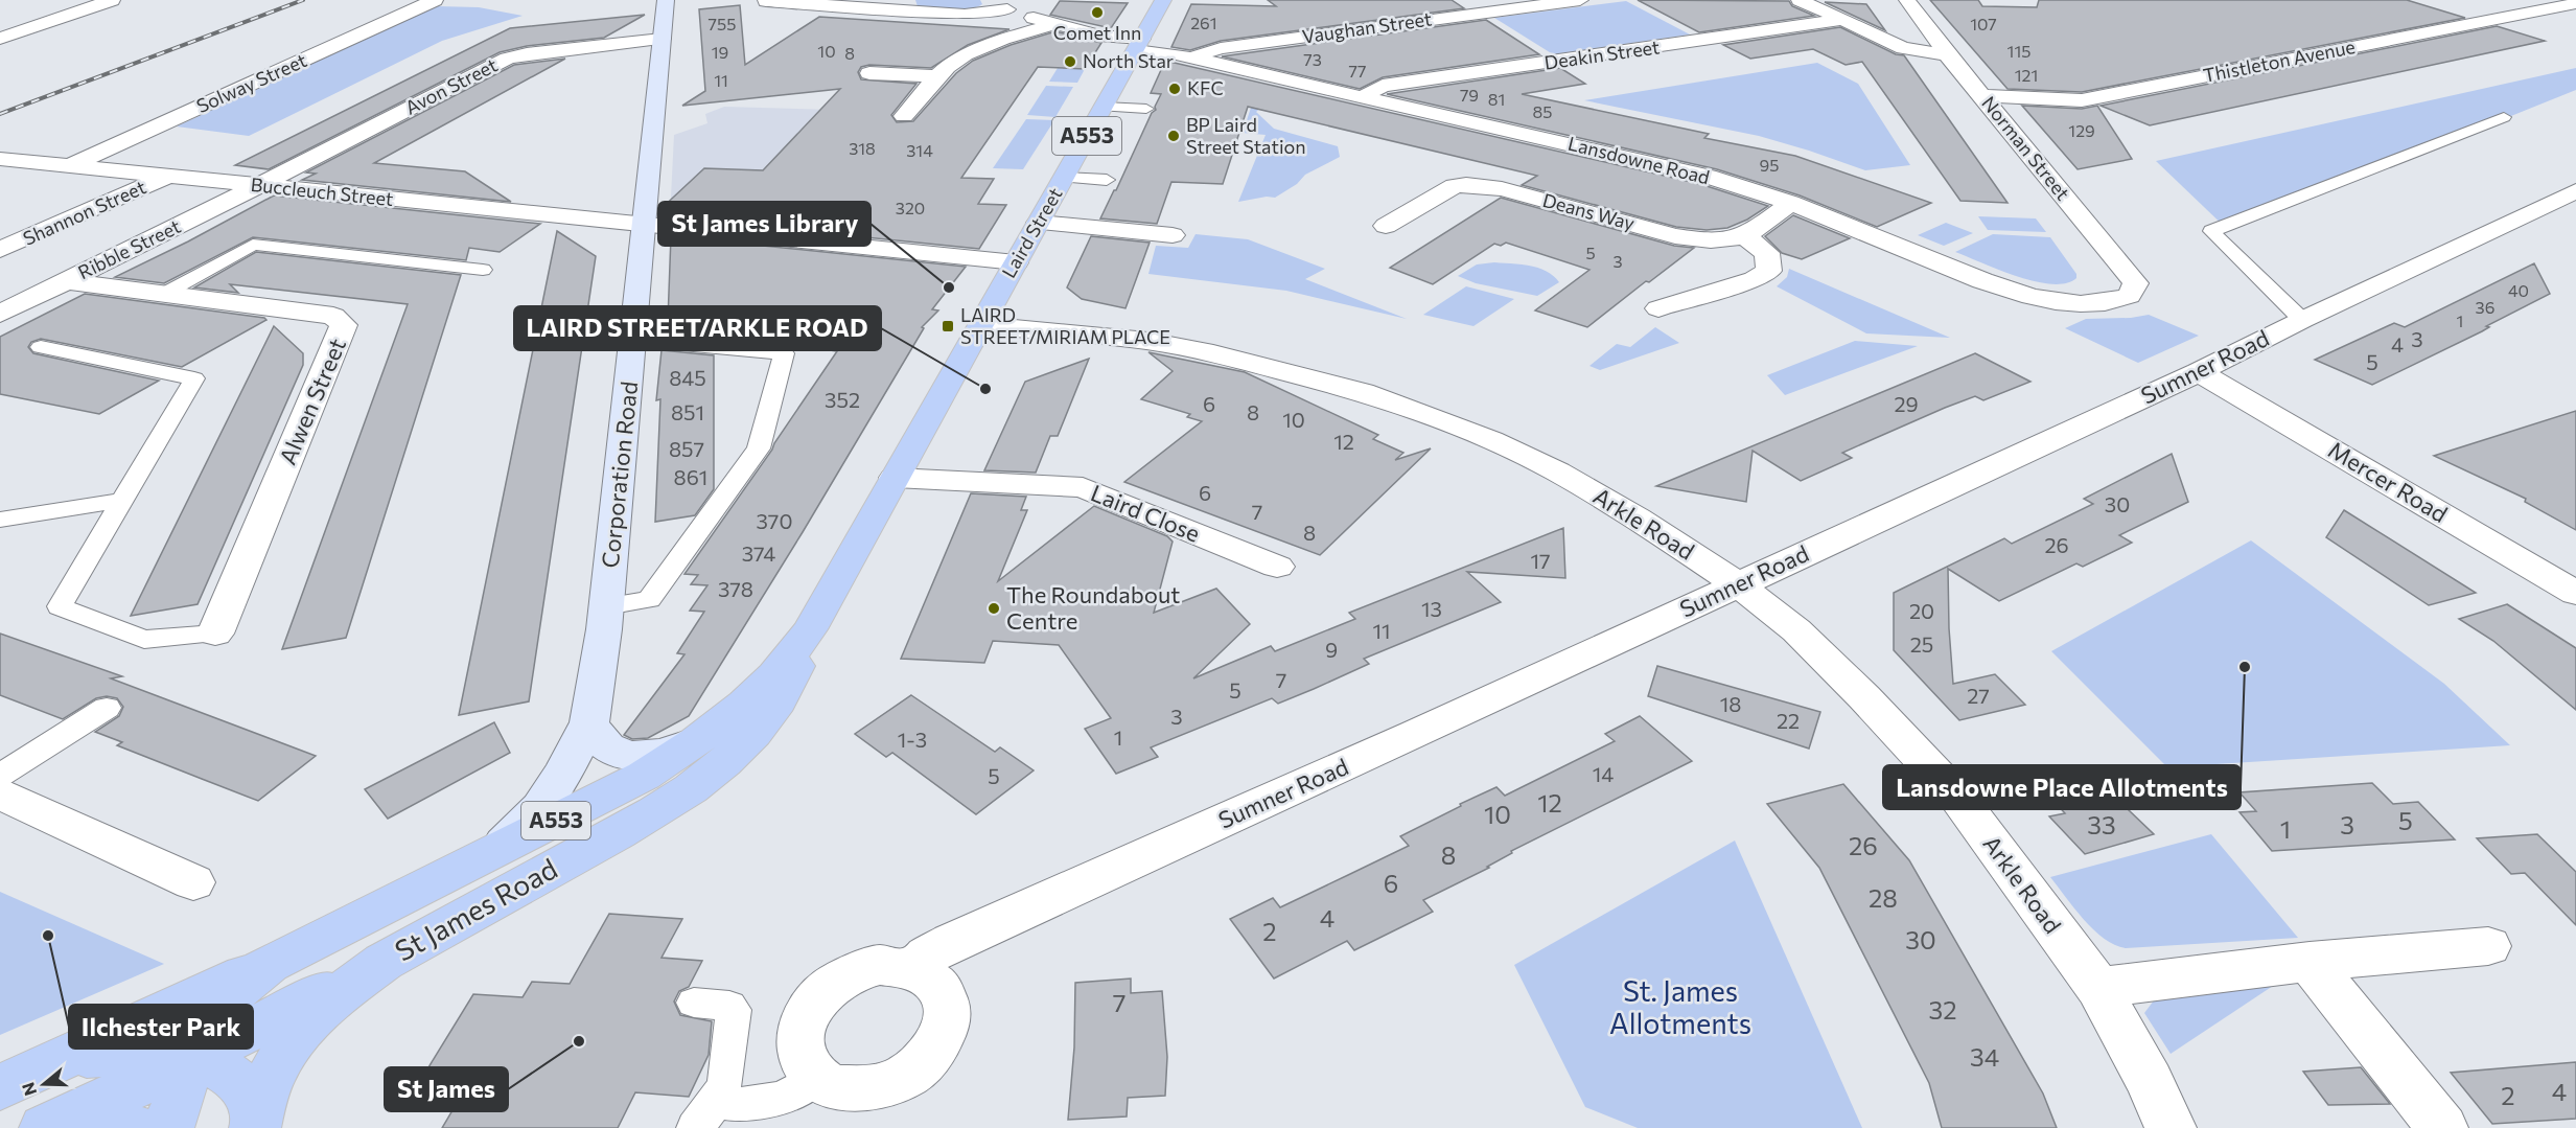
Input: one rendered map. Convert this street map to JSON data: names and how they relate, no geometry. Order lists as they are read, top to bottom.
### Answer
{
  "streets": {
    "main road": ["A553", "Laird Street", "St James Road"],
    "street": [
      "Vaughan Street",
      "Deakin Street",
      "Thistleton Avenue",
      "Solway Street",
      "Avon Street",
      "Norman Street",
      "Lansdowne Road",
      "Buccleuch Street",
      "Deans Way",
      "Shannon Street",
      "Ribble Street",
      "Sumner Road",
      "Alwen Street",
      "Corporation Road",
      "Mercer Road",
      "Laird Close",
      "Arkle Road"
    ]
  },
  "crossings": [
    ["Vaughan Street", "Lansdowne Road"],
    ["Deakin Street", "Lansdowne Road"],
    ["Thistleton Avenue", "Norman Street"],
    ["Solway Street", "Buccleuch Street"],
    ["Avon Street", "Buccleuch Street"],
    ["Avon Street", "Ribble Street"],
    ["Avon Street", "Corporation Road"],
    ["Norman Street", "Lansdowne Road"],
    ["Lansdowne Road", "Deans Way"],
    ["Lansdowne Road", "Laird Street"],
    ["Buccleuch Street", "Shannon Street"],
    ["Buccleuch Street", "Laird Street"],
    ["Buccleuch Street", "Ribble Street"],
    ["Buccleuch Street", "Corporation Road"],
    ["Laird Street", "Laird Close"],
    ["Laird Street", "Arkle Road"],
    ["Laird Street", "St James Road"],
    ["Ribble Street", "Alwen Street"],
    ["Sumner Road", "Mercer Road"],
    ["Sumner Road", "Arkle Road"],
    ["Corporation Road", "St James Road"]
  ],
  "parks": ["St. James Allotments"],
  "places": {
    "other": [
      "Comet Inn",
      "North Star",
      "KFC",
      "BP Laird Street Station",
      "St James Library",
      "LAIRD STREET/ARKLE ROAD",
      "The Roundabout Centre",
      "Lansdowne Place Allotments",
      "Ilchester Park",
      "St James"
    ],
    "transit": ["LAIRD STREET/MIRIAM PLACE"]
  },
  "house_numbers": [
    "261",
    "755",
    "107",
    "10",
    "115",
    "19",
    "8",
    "73",
    "77",
    "121",
    "11",
    "79",
    "81",
    "85",
    "129",
    "318",
    "314",
    "95",
    "320",
    "5",
    "3",
    "40",
    "36",
    "1",
    "3",
    "4",
    "5",
    "845",
    "352",
    "6",
    "29",
    "851",
    "8",
    "10",
    "12",
    "857",
    "861",
    "6",
    "30",
    "7",
    "370",
    "8",
    "26",
    "374",
    "17",
    "378",
    "13",
    "20",
    "11",
    "25",
    "9",
    "7",
    "5",
    "27",
    "18",
    "3",
    "22",
    "1",
    "1-3",
    "14",
    "5",
    "12",
    "10",
    "5",
    "33",
    "3",
    "1",
    "26",
    "8",
    "6",
    "28",
    "4",
    "2",
    "30",
    "7",
    "32",
    "34",
    "4",
    "2"
  ],
  "north": "left"
}
